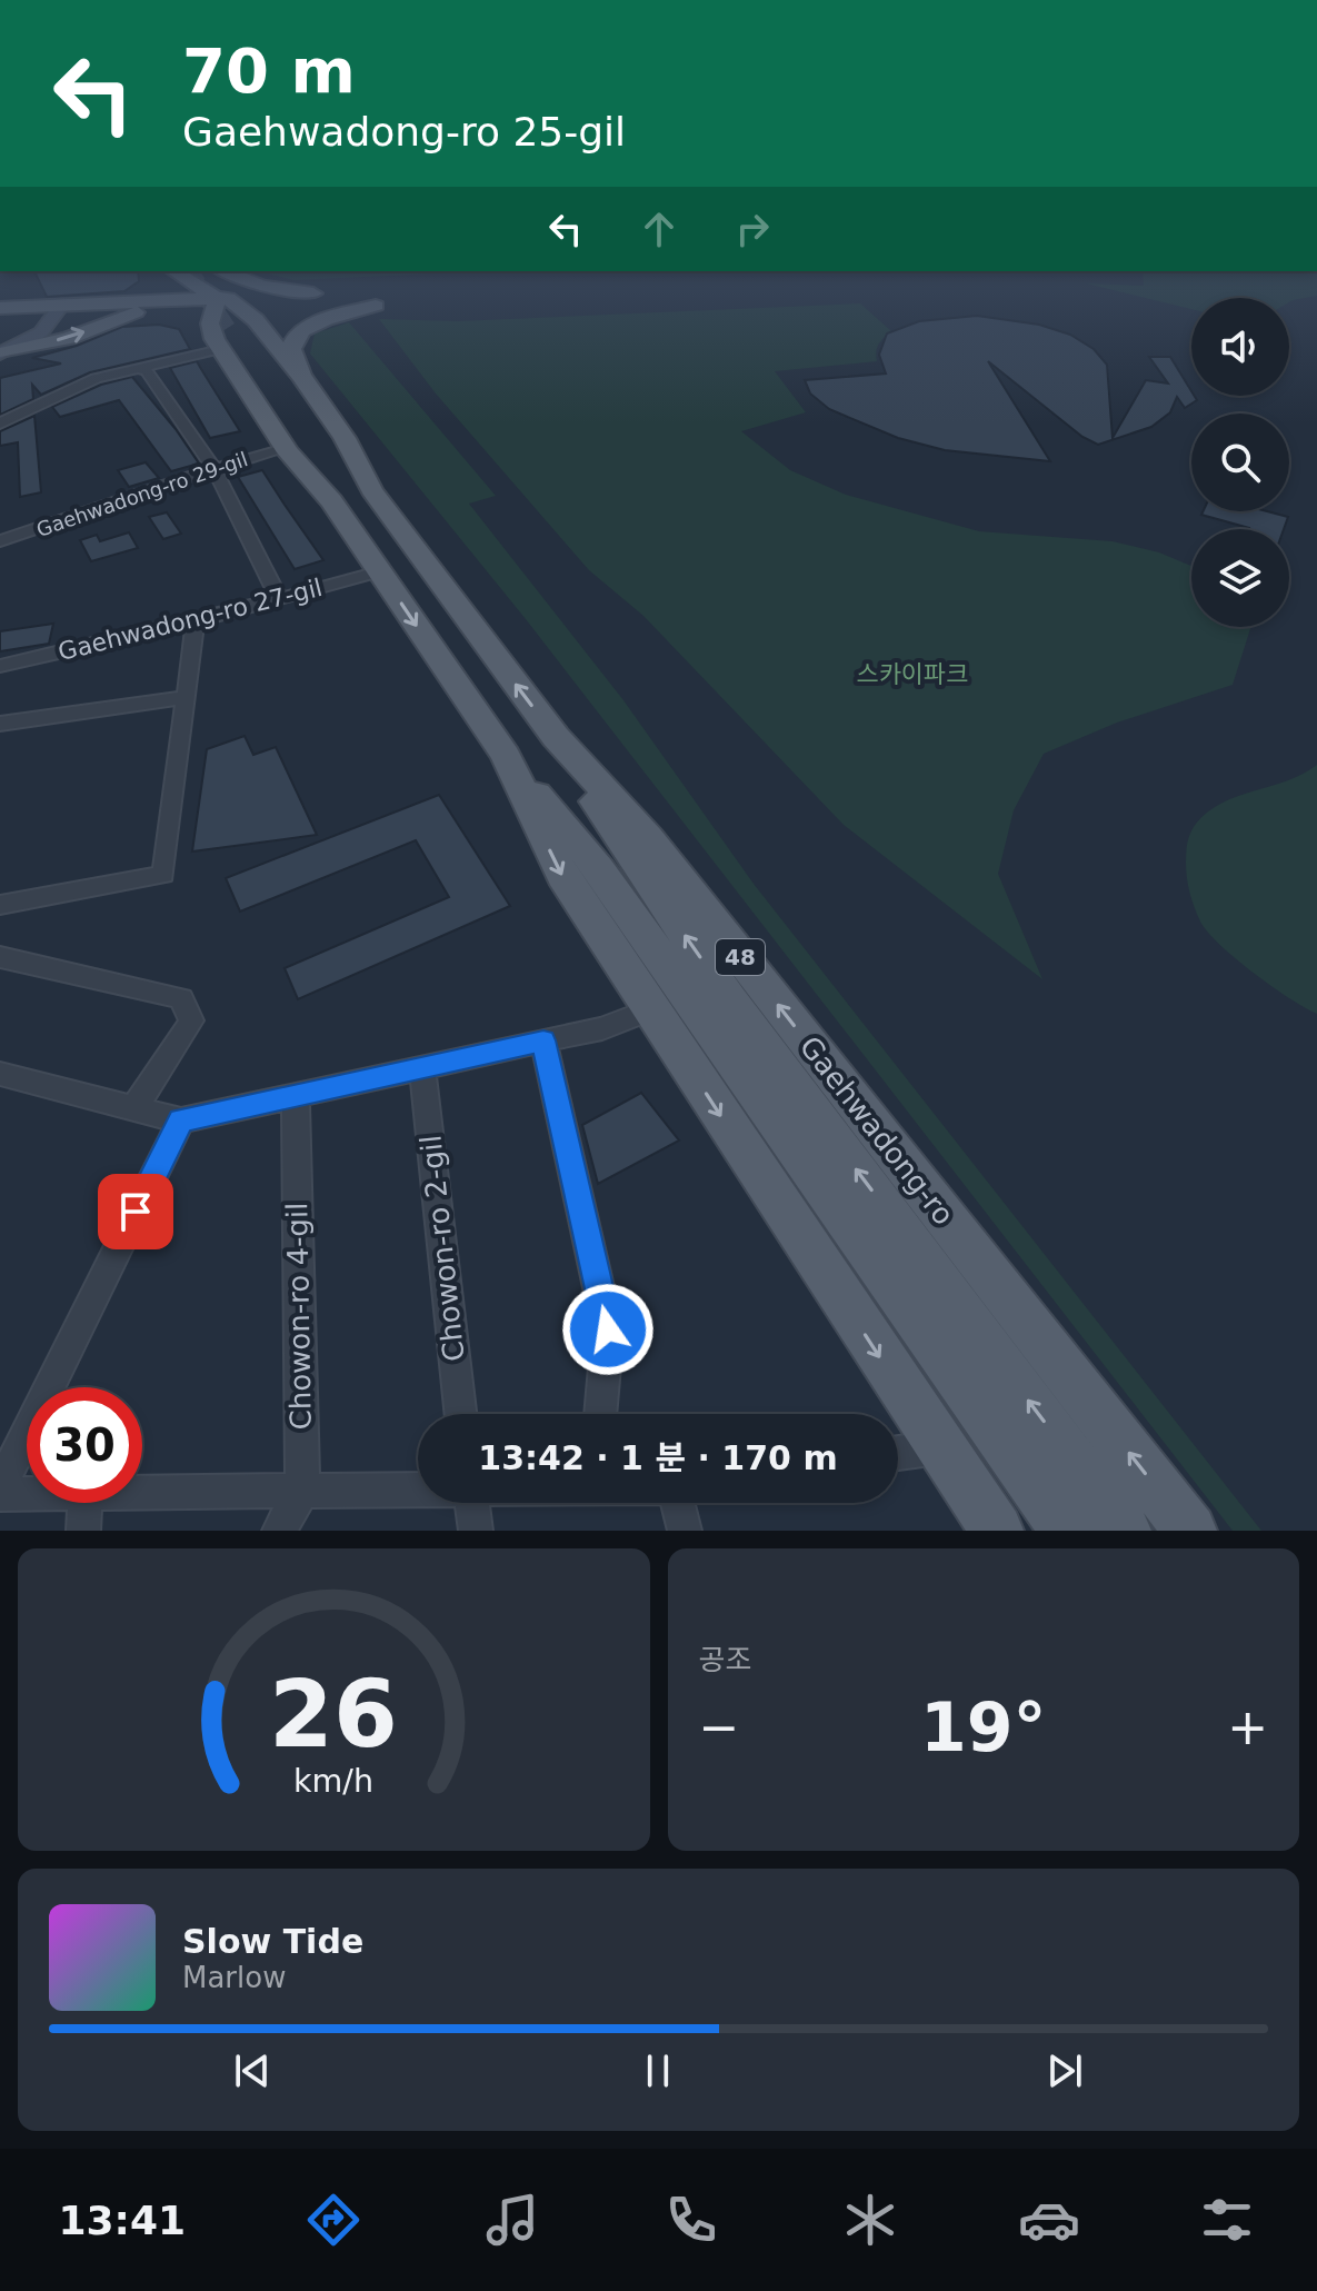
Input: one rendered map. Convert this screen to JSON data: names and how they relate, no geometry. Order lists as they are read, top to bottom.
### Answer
{
  "streets": {
    "main road": ["48", "Gaehwadong-ro"],
    "street": [
      "Gaehwadong-ro 29-gil",
      "Gaehwadong-ro 27-gil",
      "Chowon-ro 2-gil",
      "Chowon-ro 4-gil"
    ]
  },
  "parks": ["스카이파크"],
  "page": {
    "turn": ["70 m", "Gaehwadong-ro 25-gil"],
    "limit": "30",
    "trip": "13:42 · 1 분 · 170 m",
    "tile": "공조",
    "heat": ["−", "19°", "+"],
    "song": ["Slow Tide", "Marlow"],
    "tabs": "13:41",
    "gauge": ["26", "km/h"]
  }
}
